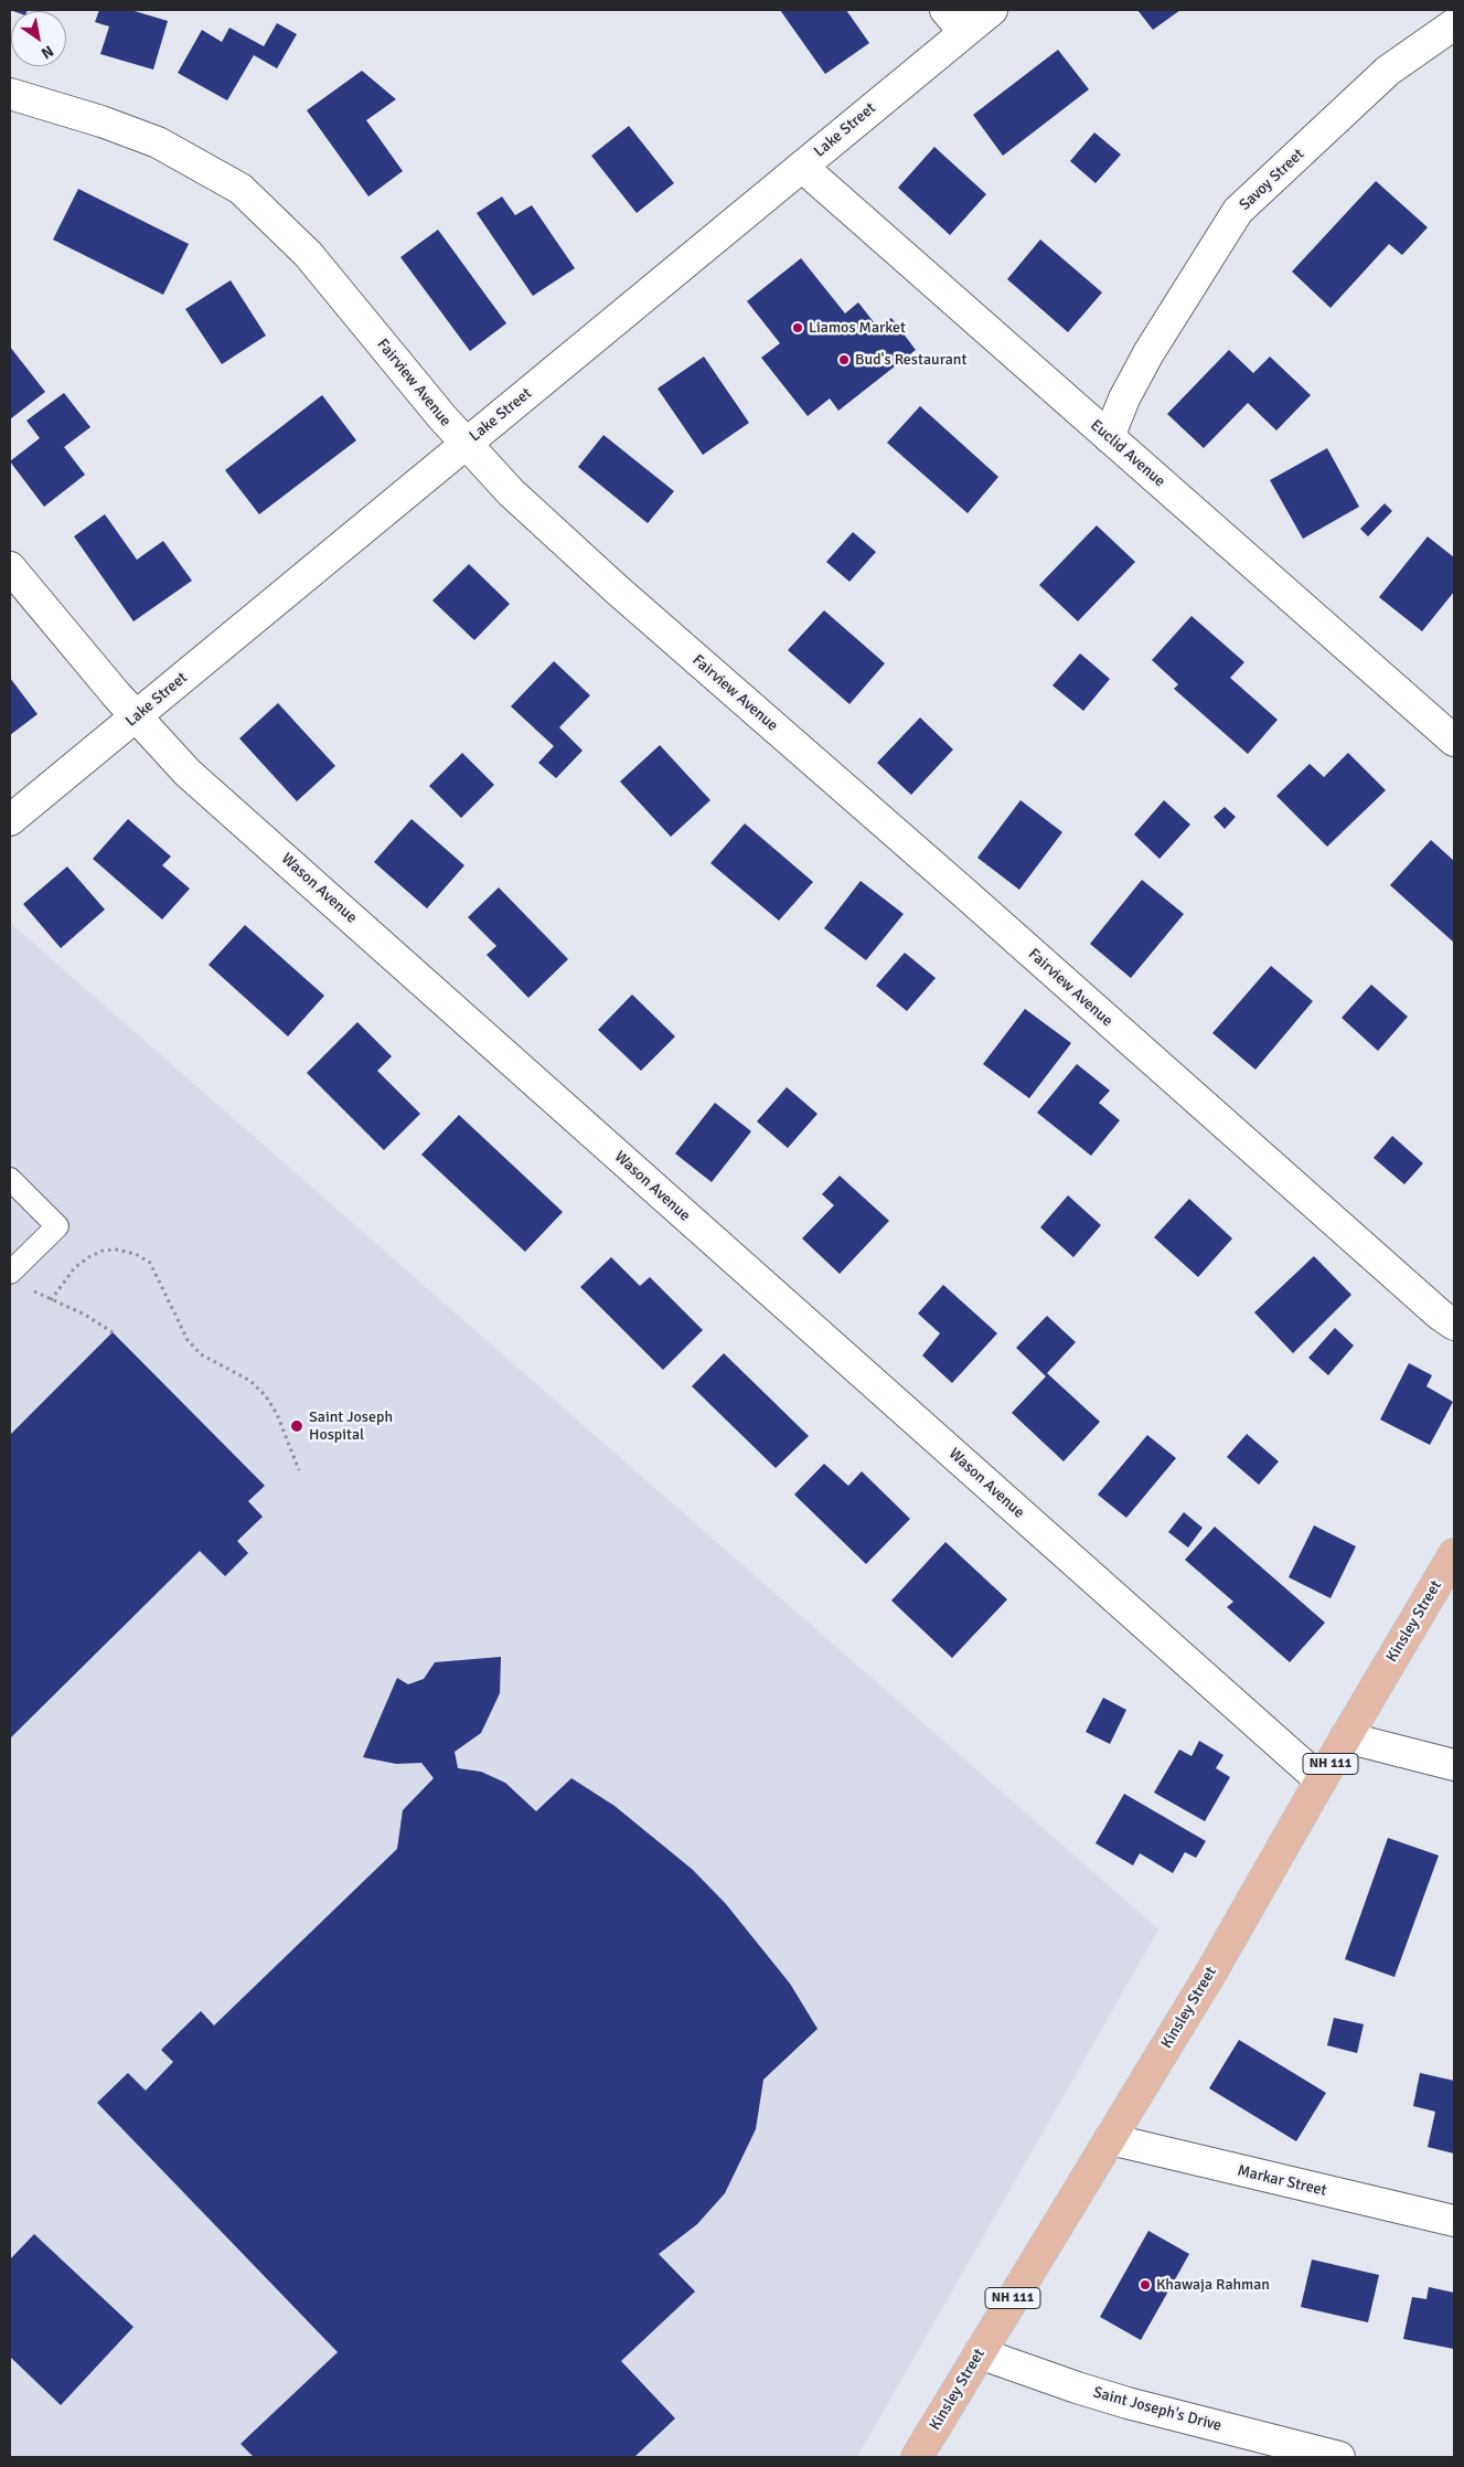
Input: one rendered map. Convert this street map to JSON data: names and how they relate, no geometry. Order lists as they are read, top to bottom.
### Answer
{
  "streets": {
    "main road": ["Kinsley Street", "NH 111"],
    "street": [
      "Lake Street",
      "Savoy Street",
      "Fairview Avenue",
      "Euclid Avenue",
      "Wason Avenue",
      "Markar Street",
      "Saint Joseph's Drive"
    ]
  },
  "crossings": [
    ["Lake Street", "Fairview Avenue"],
    ["Lake Street", "Euclid Avenue"],
    ["Lake Street", "Wason Avenue"],
    ["Savoy Street", "Euclid Avenue"],
    ["Wason Avenue", "Kinsley Street"],
    ["Kinsley Street", "Markar Street"],
    ["Kinsley Street", "Saint Joseph's Drive"]
  ],
  "places": [
    "Liamos Market",
    "Bud's Restaurant",
    "Saint Joseph Hospital",
    "Khawaja Rahman"
  ],
  "north": "bottom right"
}
